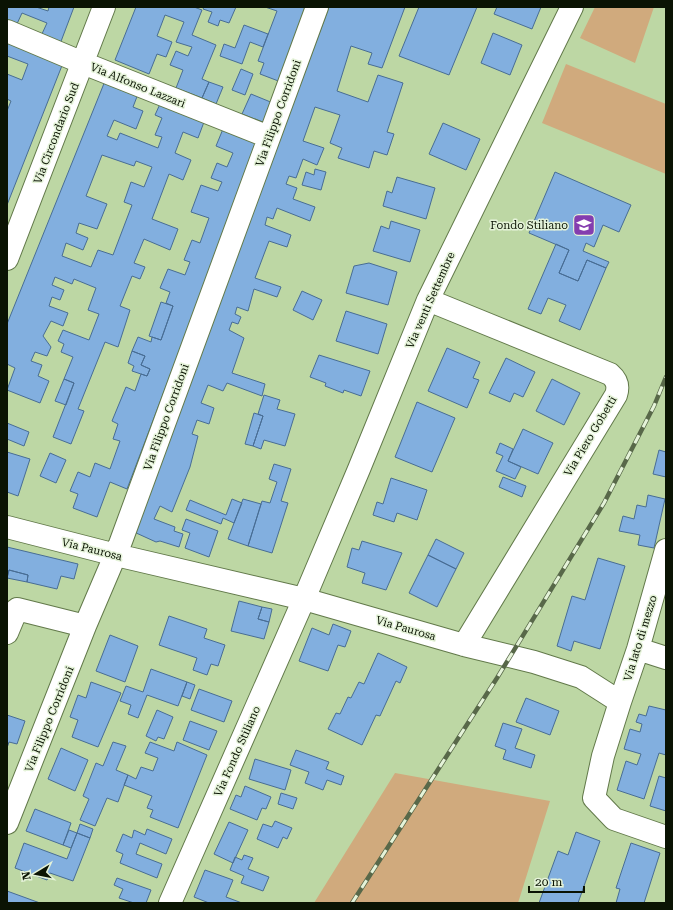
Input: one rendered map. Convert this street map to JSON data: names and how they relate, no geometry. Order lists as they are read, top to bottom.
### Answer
{
  "streets": {
    "street": [
      "Via Alfonso Lazzari",
      "Via Filippo Corridoni",
      "Via Circondario Sud",
      "Via venti Settembre",
      "Via Piero Gobetti",
      "Via Paurosa",
      "Via lato di mezzo",
      "Via Fondo Stiliano"
    ]
  },
  "crossings": [
    ["Via Alfonso Lazzari", "Via Filippo Corridoni"],
    ["Via Alfonso Lazzari", "Via Circondario Sud"],
    ["Via Filippo Corridoni", "Via Paurosa"],
    ["Via venti Settembre", "Via Piero Gobetti"],
    ["Via venti Settembre", "Via Paurosa"],
    ["Via venti Settembre", "Via Fondo Stiliano"],
    ["Via Piero Gobetti", "Via Paurosa"],
    ["Via Paurosa", "Via lato di mezzo"],
    ["Via Paurosa", "Via Fondo Stiliano"]
  ],
  "places": {
    "school or university": ["Fondo Stiliano"]
  },
  "scale_bar": "20 m",
  "north": "left"
}
